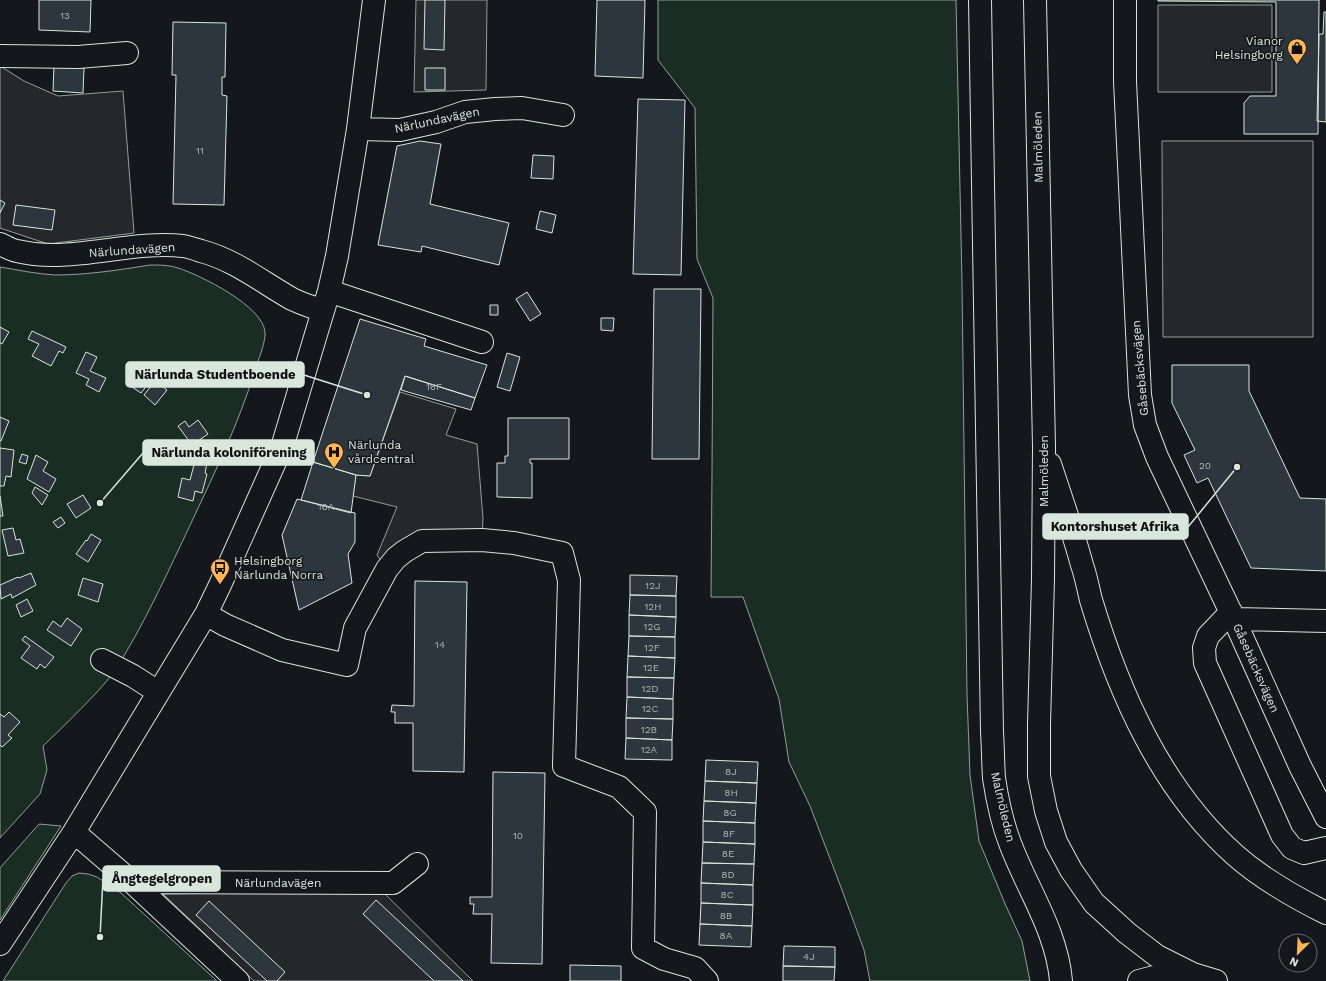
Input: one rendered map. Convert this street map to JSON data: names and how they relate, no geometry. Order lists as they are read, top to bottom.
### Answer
{
  "streets": {
    "main road": ["Närlundavägen", "Malmöleden", "Gåsebäcksvägen"]
  },
  "places": {
    "shop": ["Vianor Helsingborg"],
    "other": [
      "Närlunda Studentboende",
      "Kontorshuset Afrika",
      "Närlunda koloniförening",
      "Ångtegelgropen"
    ],
    "hospital": ["Närlunda vårdcentral"],
    "bus stop": ["Helsingborg Närlunda Norra"]
  },
  "house_numbers": [
    "13",
    "11",
    "16F",
    "20",
    "16A",
    "12J",
    "12H",
    "12G",
    "14",
    "12F",
    "12E",
    "12D",
    "12C",
    "12B",
    "12A",
    "8J",
    "8H",
    "8G",
    "8F",
    "10",
    "8E",
    "8D",
    "8C",
    "8B",
    "8A",
    "4J"
  ],
  "north": "bottom left"
}
